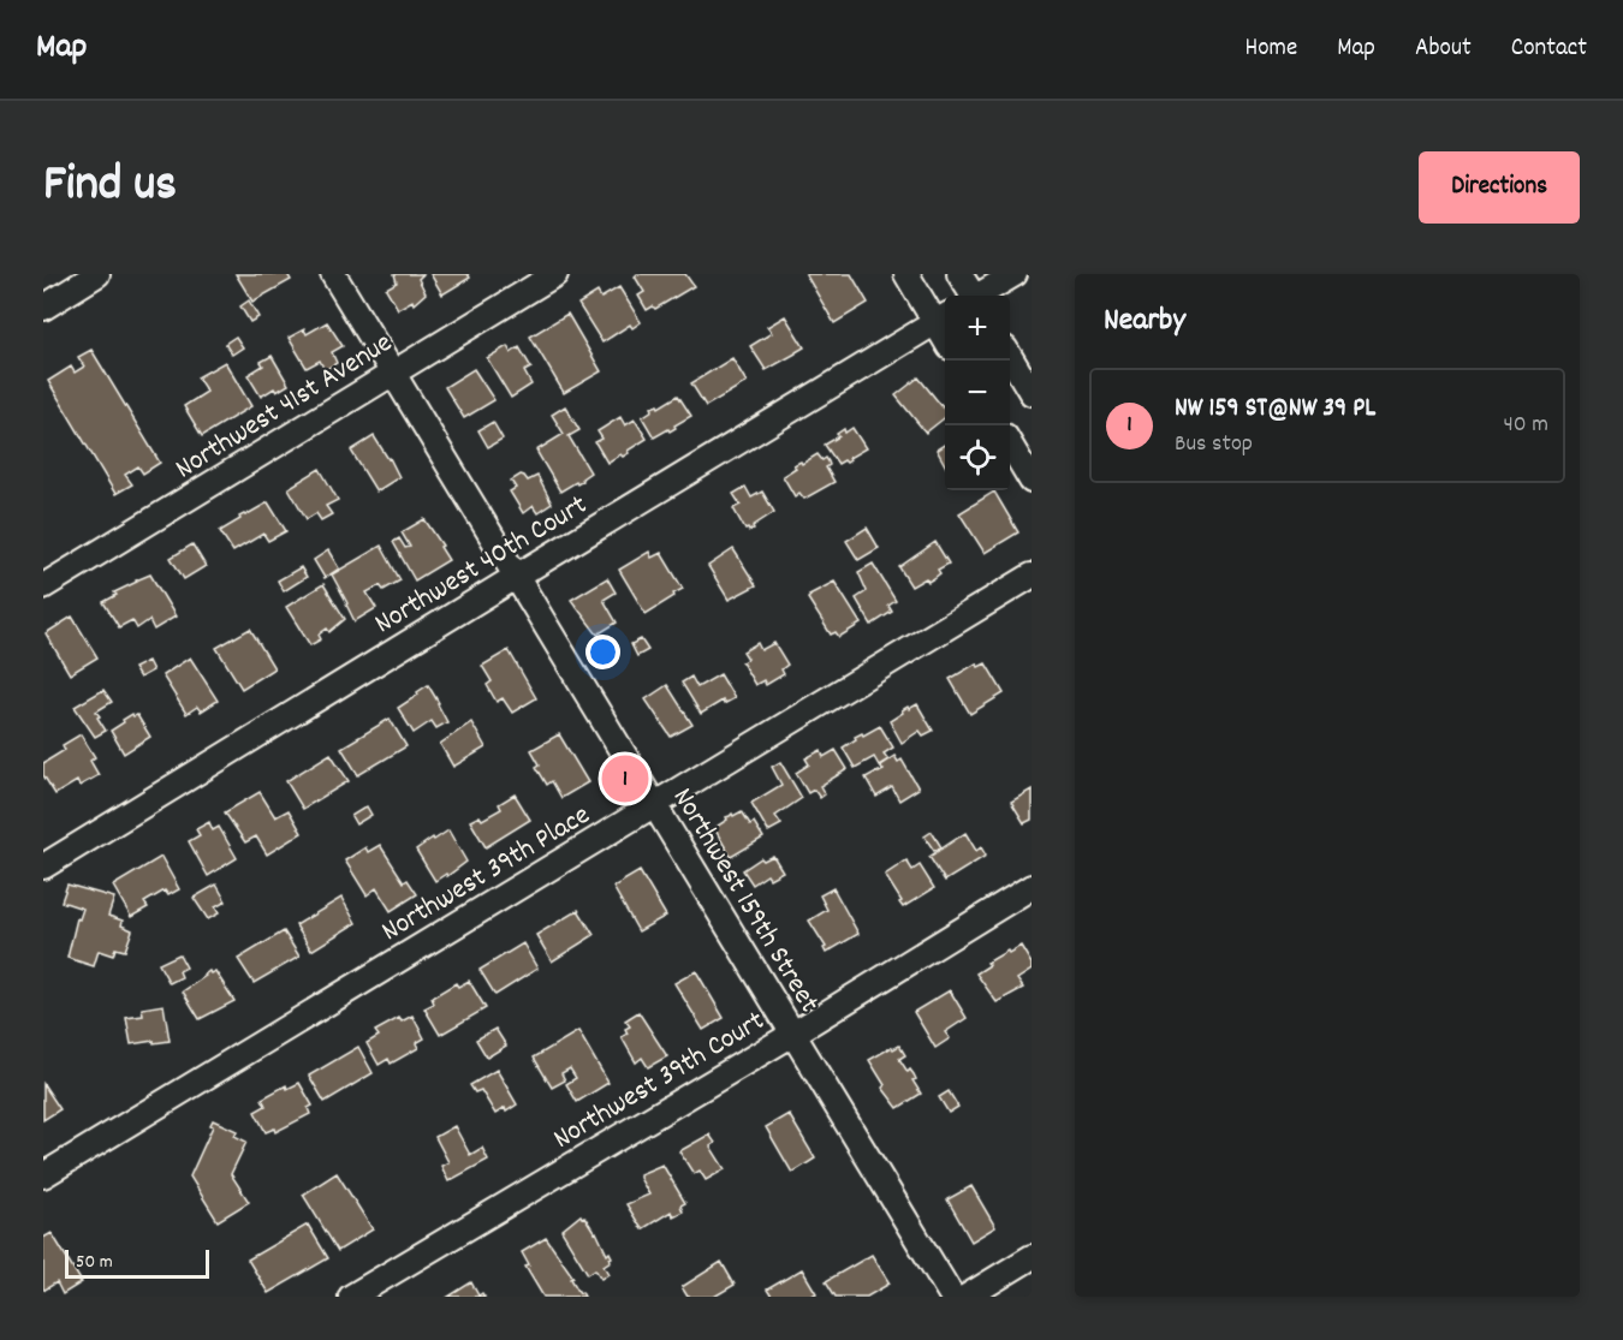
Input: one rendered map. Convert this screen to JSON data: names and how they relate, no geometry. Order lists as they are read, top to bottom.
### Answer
{
  "streets": {
    "street": [
      "Northwest 41st Avenue",
      "Northwest 40th Court",
      "Northwest 39th Place",
      "Northwest 159th Street",
      "Northwest 39th Court"
    ]
  },
  "crossings": [
    ["Northwest 41st Avenue", "Northwest 159th Street"],
    ["Northwest 40th Court", "Northwest 159th Street"],
    ["Northwest 39th Place", "Northwest 159th Street"],
    ["Northwest 159th Street", "Northwest 39th Court"]
  ],
  "scale_bar": "50 m",
  "page": {
    "header": "Map",
    "nav": [
      "Home",
      "Map",
      "About",
      "Contact"
    ],
    "title": "Find us",
    "buttons": "Directions",
    "heading": "Nearby",
    "map_buttons": ["+", "−"],
    "list": [
      {
        "mark": "1",
        "name": "NW 159 ST@NW 39 PL",
        "note": "Bus stop",
        "value": "40 m"
      }
    ],
    "pins": "1",
    "scale": "50 m"
  }
}
